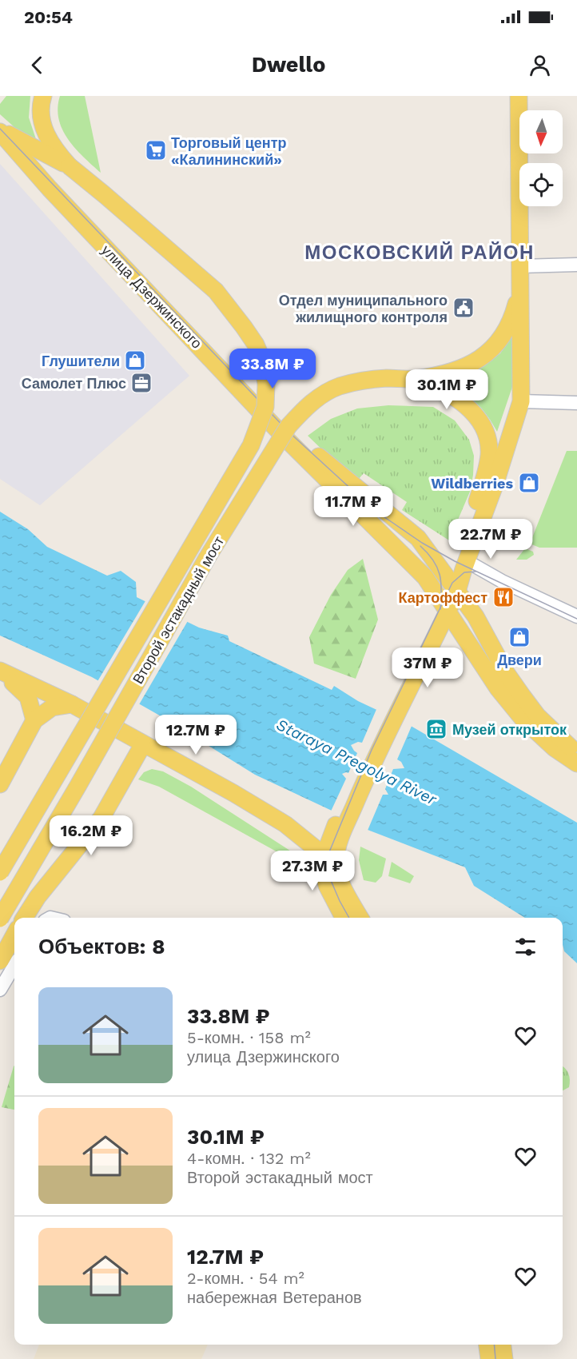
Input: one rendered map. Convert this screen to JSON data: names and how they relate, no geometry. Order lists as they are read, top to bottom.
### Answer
{
  "streets": {
    "main road": ["улица Дзержинского", "Второй эстакадный мост"]
  },
  "crossings": [
    ["улица Дзержинского", "Второй эстакадный мост"]
  ],
  "districts": ["МОСКОВСКИЙ РАЙОН"],
  "water": ["Staraya Pregolya River"],
  "places": {
    "supermarket": ["Торговый центр «Калининский»"],
    "public building": ["Отдел муниципального жилищного контроля"],
    "shop": ["Глушители", "Wildberries", "Двери"],
    "office": ["Самолет Плюс"],
    "restaurant": ["Картоффест"],
    "museum": ["Музей открыток"]
  },
  "north": "bottom",
  "page": {
    "status": "20:54",
    "header": "Dwello",
    "price": [
      "33.8M ₽",
      "30.1M ₽",
      "11.7M ₽",
      "22.7M ₽",
      "37M ₽",
      "12.7M ₽",
      "16.2M ₽",
      "27.3M ₽"
    ],
    "heading": "Объектов: 8",
    "list": [
      {
        "name": "33.8M ₽",
        "note": "5-комн. · 158 m² · улица Дзержинского"
      },
      {
        "name": "30.1M ₽",
        "note": "4-комн. · 132 m² · Второй эстакадный мост"
      },
      {
        "name": "12.7M ₽",
        "note": "2-комн. · 54 m² · набережная Ветеранов"
      }
    ]
  }
}
